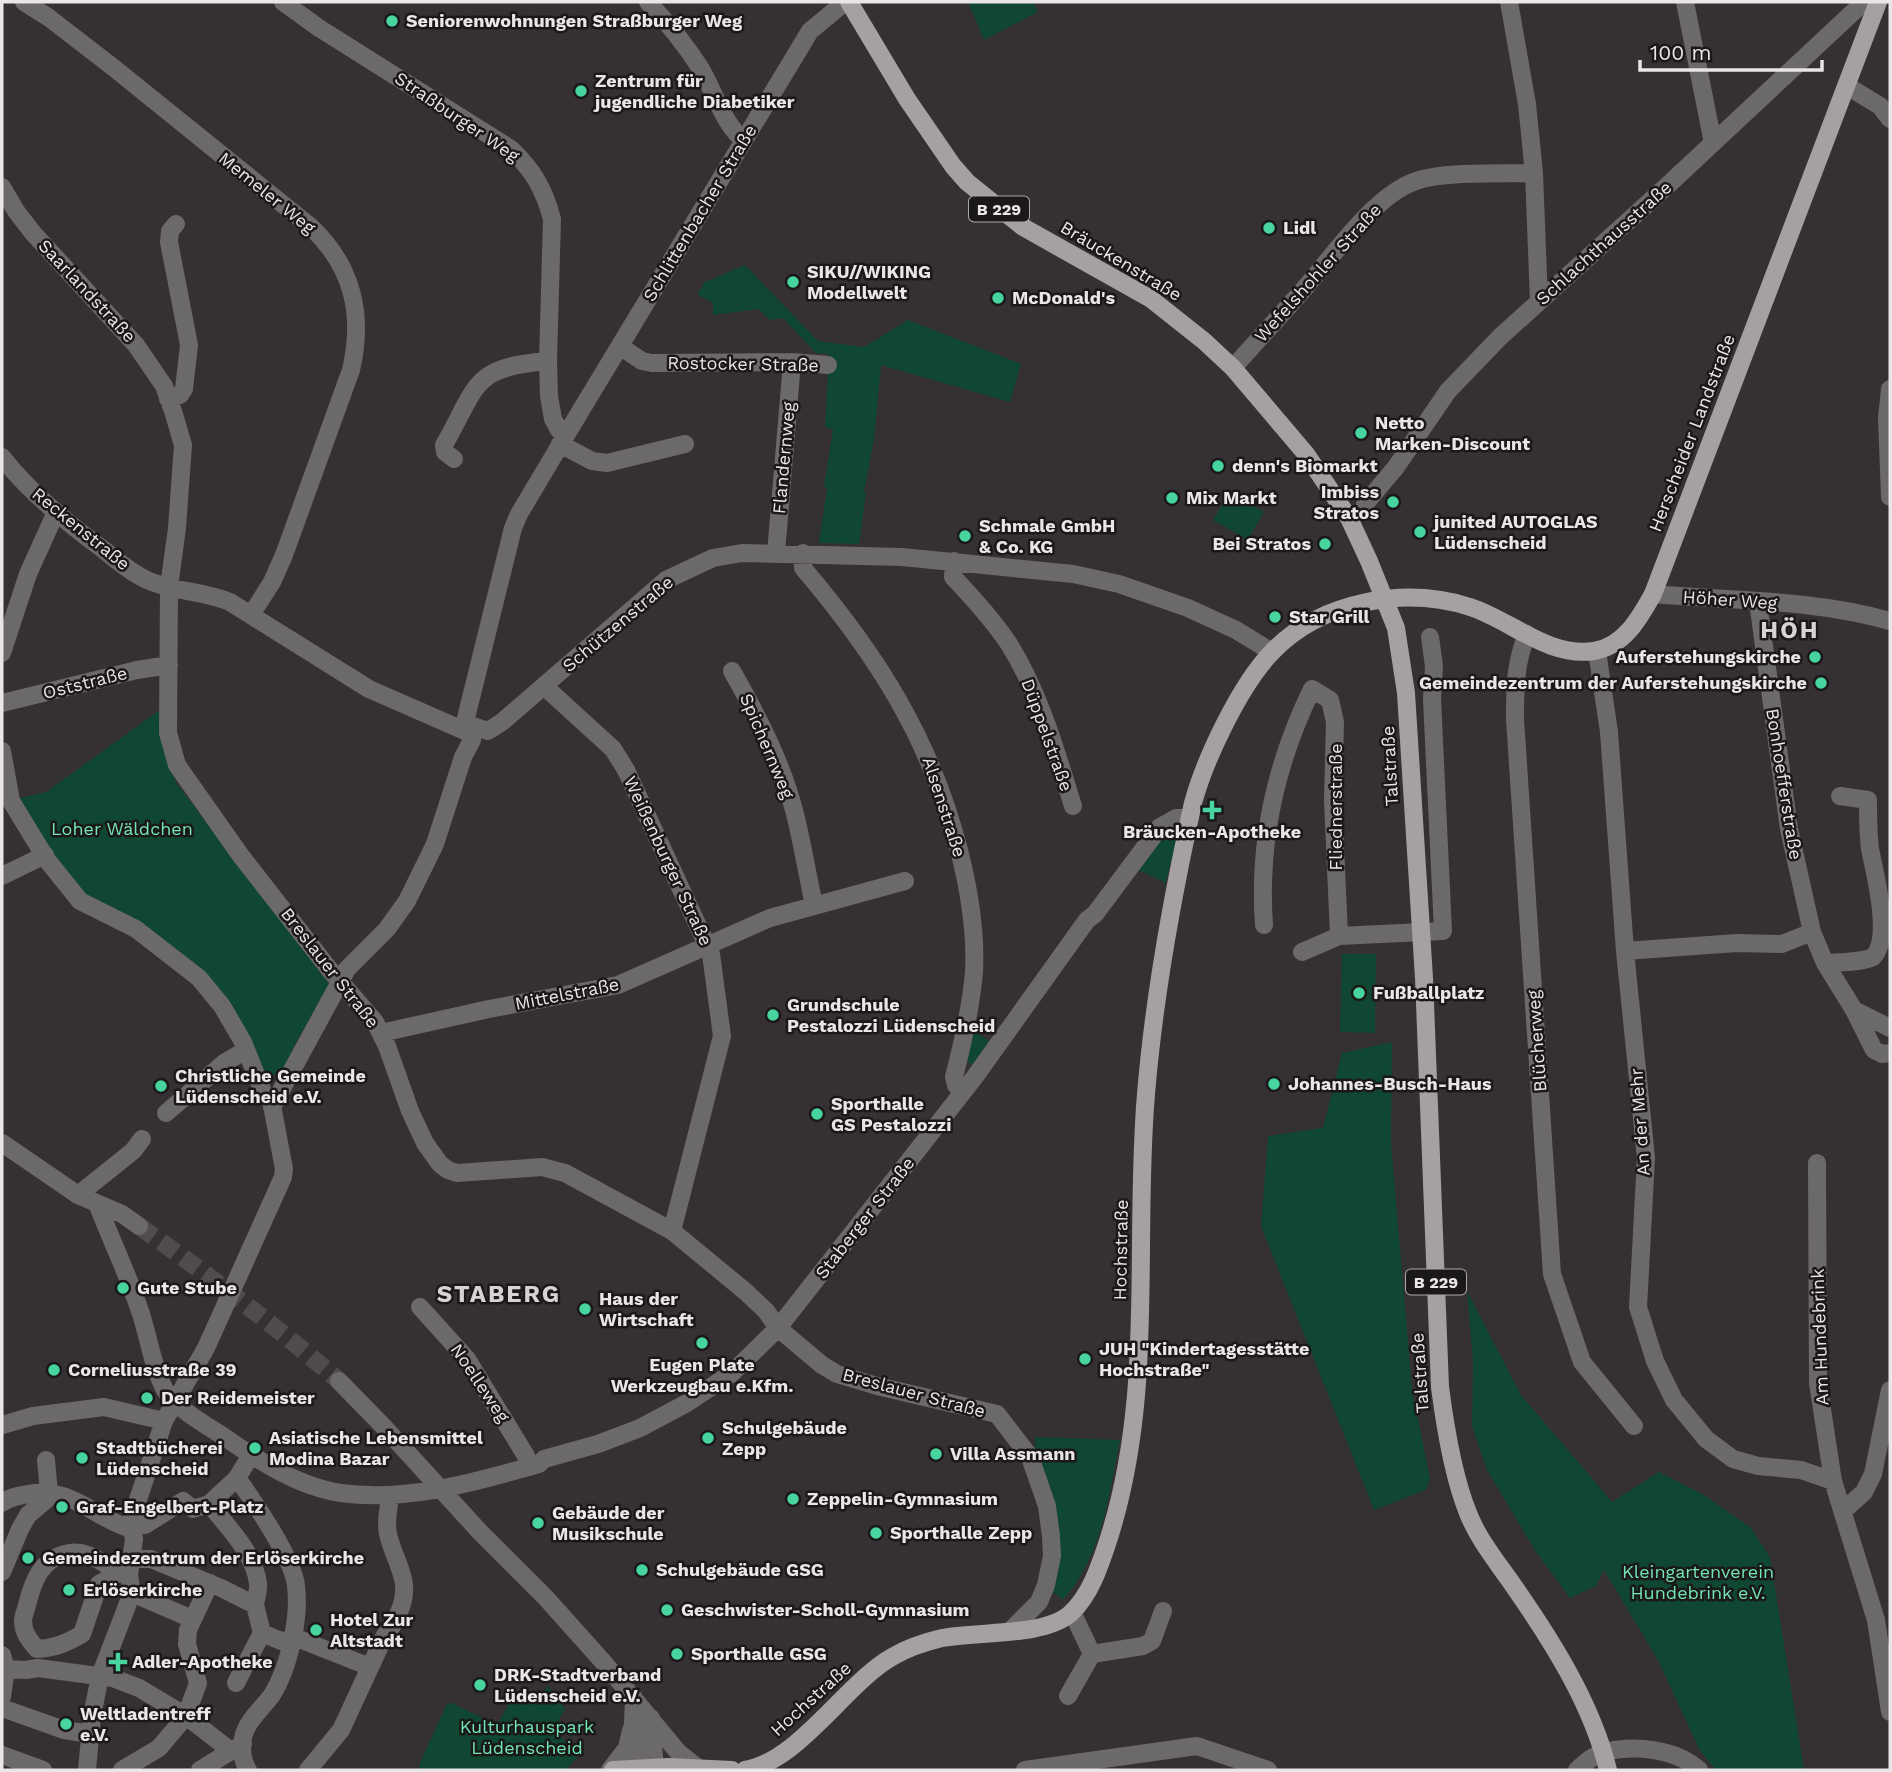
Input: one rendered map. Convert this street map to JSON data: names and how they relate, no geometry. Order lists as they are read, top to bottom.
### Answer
{
  "streets": {
    "main road": [
      "B 229",
      "Bräuckenstraße",
      "Herscheider Landstraße",
      "Talstraße",
      "Hochstraße"
    ],
    "street": [
      "Straßburger Weg",
      "Memeler Weg",
      "Schlittenbacher Straße",
      "Schlachthausstraße",
      "Wefelshohler Straße",
      "Saarlandstraße",
      "Rostocker Straße",
      "Flandernweg",
      "Reckenstraße",
      "Höher Weg",
      "Schützenstraße",
      "Oststraße",
      "Düppelstraße",
      "Spichernweg",
      "Bonhoefferstraße",
      "Alsenstraße",
      "Fliednerstraße",
      "Weißenburger Straße",
      "Breslauer Straße",
      "Mittelstraße",
      "Blücherweg",
      "An der Mehr",
      "Staberger Straße",
      "Am Hundebrink",
      "Noelleweg"
    ]
  },
  "crossings": [
    ["Straßburger Weg", "Schlittenbacher Straße"],
    ["Schlittenbacher Straße", "Bräuckenstraße"],
    ["Schlittenbacher Straße", "Rostocker Straße"],
    ["Schlittenbacher Straße", "Schützenstraße"],
    ["Schlittenbacher Straße", "Breslauer Straße"],
    ["Bräuckenstraße", "Wefelshohler Straße"],
    ["Bräuckenstraße", "Talstraße"],
    ["Bräuckenstraße", "Hochstraße"],
    ["Saarlandstraße", "Breslauer Straße"],
    ["Rostocker Straße", "Flandernweg"],
    ["Herscheider Landstraße", "Höher Weg"],
    ["Herscheider Landstraße", "An der Mehr"],
    ["Flandernweg", "Schützenstraße"],
    ["Reckenstraße", "Breslauer Straße"],
    ["Höher Weg", "Bonhoefferstraße"],
    ["Schützenstraße", "Düppelstraße"],
    ["Schützenstraße", "Alsenstraße"],
    ["Schützenstraße", "Weißenburger Straße"],
    ["Schützenstraße", "Hochstraße"],
    ["Oststraße", "Breslauer Straße"],
    ["Spichernweg", "Mittelstraße"],
    ["Talstraße", "Hochstraße"],
    ["Alsenstraße", "Staberger Straße"],
    ["Weißenburger Straße", "Breslauer Straße"],
    ["Weißenburger Straße", "Mittelstraße"],
    ["Breslauer Straße", "Mittelstraße"],
    ["Breslauer Straße", "Staberger Straße"],
    ["Breslauer Straße", "Hochstraße"],
    ["An der Mehr", "Am Hundebrink"],
    ["Staberger Straße", "Hochstraße"],
    ["Staberger Straße", "Noelleweg"]
  ],
  "districts": ["HÖH", "STABERG"],
  "parks": ["Loher Wäldchen", "Kleingartenverein Hundebrink e.V.", "Kulturhauspark Lüdenscheid"],
  "places": {
    "other": [
      "Seniorenwohnungen Straßburger Weg",
      "Zentrum für jugendliche Diabetiker",
      "Lidl",
      "SIKU//WIKING Modellwelt",
      "McDonald's",
      "Netto Marken-Discount",
      "denn's Biomarkt",
      "Mix Markt",
      "Imbiss Stratos",
      "junited AUTOGLAS Lüdenscheid",
      "Schmale GmbH & Co. KG",
      "Bei Stratos",
      "Star Grill",
      "Auferstehungskirche",
      "Gemeindezentrum der Auferstehungskirche",
      "Fußballplatz",
      "Grundschule Pestalozzi Lüdenscheid",
      "Johannes-Busch-Haus",
      "Christliche Gemeinde Lüdenscheid e.V.",
      "Sporthalle GS Pestalozzi",
      "Gute Stube",
      "Haus der Wirtschaft",
      "Eugen Plate Werkzeugbau e.Kfm.",
      "JUH \"Kindertagesstätte Hochstraße\"",
      "Corneliusstraße 39",
      "Der Reidemeister",
      "Schulgebäude Zepp",
      "Asiatische Lebensmittel Modina Bazar",
      "Villa Assmann",
      "Stadtbücherei Lüdenscheid",
      "Zeppelin-Gymnasium",
      "Graf-Engelbert-Platz",
      "Gebäude der Musikschule",
      "Sporthalle Zepp",
      "Gemeindezentrum der Erlöserkirche",
      "Schulgebäude GSG",
      "Erlöserkirche",
      "Geschwister-Scholl-Gymnasium",
      "Hotel Zur Altstadt",
      "Sporthalle GSG",
      "DRK-Stadtverband Lüdenscheid e.V.",
      "Weltladentreff e.V."
    ],
    "health": ["Bräucken-Apotheke", "Adler-Apotheke"]
  },
  "scale_bar": "100 m"
}
